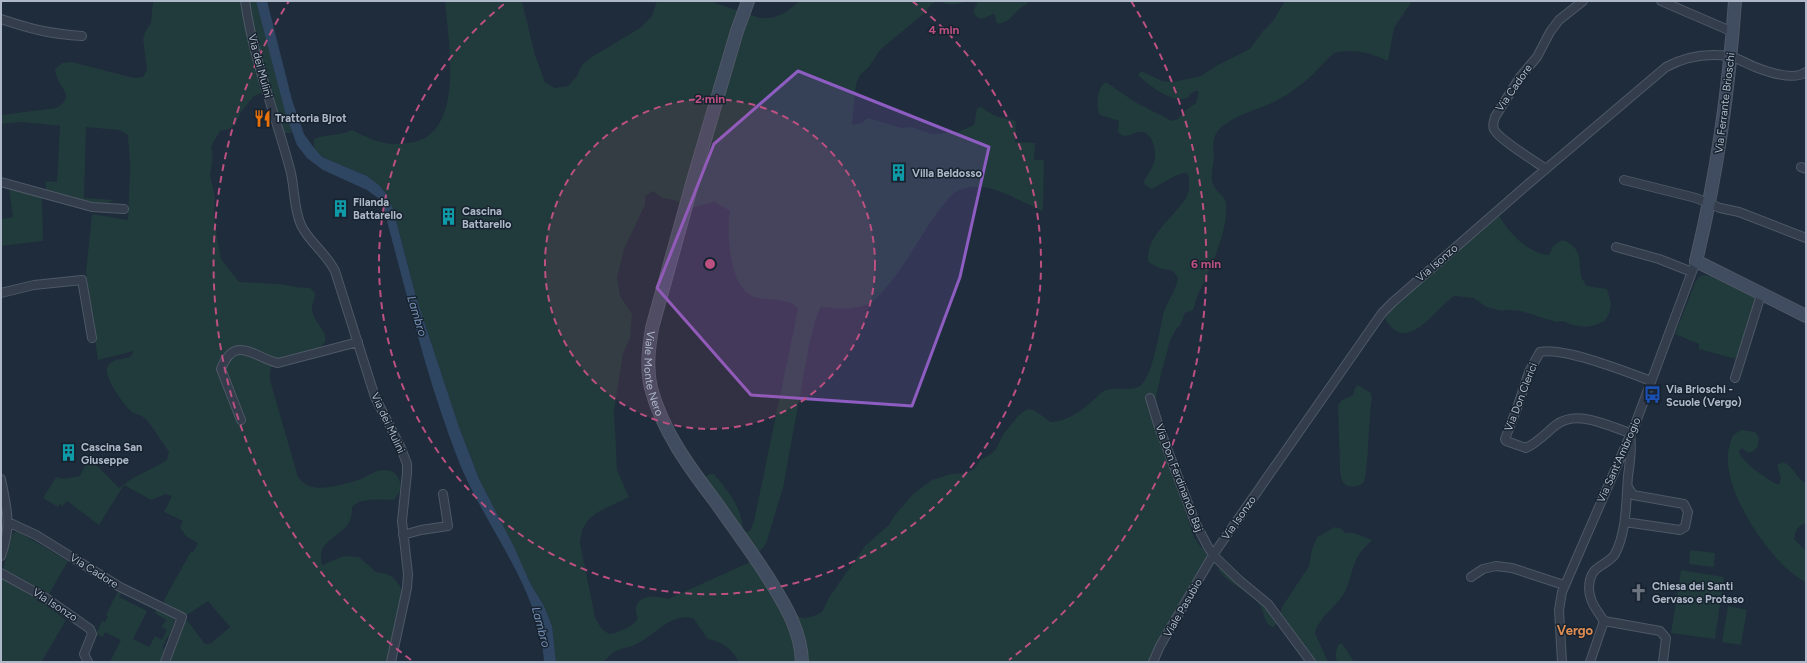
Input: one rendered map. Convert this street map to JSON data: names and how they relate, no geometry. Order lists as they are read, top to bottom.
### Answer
{
  "streets": {
    "street": [
      "Via dei Mulini",
      "Via Cadore",
      "Via Ferrante Brioschi",
      "Via Isonzo",
      "Viale Monte Nero",
      "Via Don Clerici",
      "Via Sant'Ambrogio",
      "Via Don Ferdinando Baj",
      "Viale Pasubio"
    ]
  },
  "crossings": [
    ["Via Cadore", "Via Isonzo"],
    ["Via Ferrante Brioschi", "Via Isonzo"],
    ["Via Ferrante Brioschi", "Via Sant'Ambrogio"],
    ["Via Isonzo", "Via Don Ferdinando Baj"],
    ["Via Isonzo", "Viale Pasubio"],
    ["Via Don Clerici", "Via Sant'Ambrogio"],
    ["Via Don Ferdinando Baj", "Viale Pasubio"]
  ],
  "districts": ["Vergo"],
  "water": ["Lambro"],
  "places": {
    "restaurant": ["Trattoria Bjrot"],
    "building": [
      "Villa Beldosso",
      "Filanda Battarello",
      "Cascina Battarello",
      "Cascina San Giuseppe"
    ],
    "bus stop": ["Via Brioschi - Scuole (Vergo)"],
    "church": ["Chiesa dei Santi Gervaso e Protaso"]
  },
  "rings": ["4 min", "2 min", "6 min"]
}
